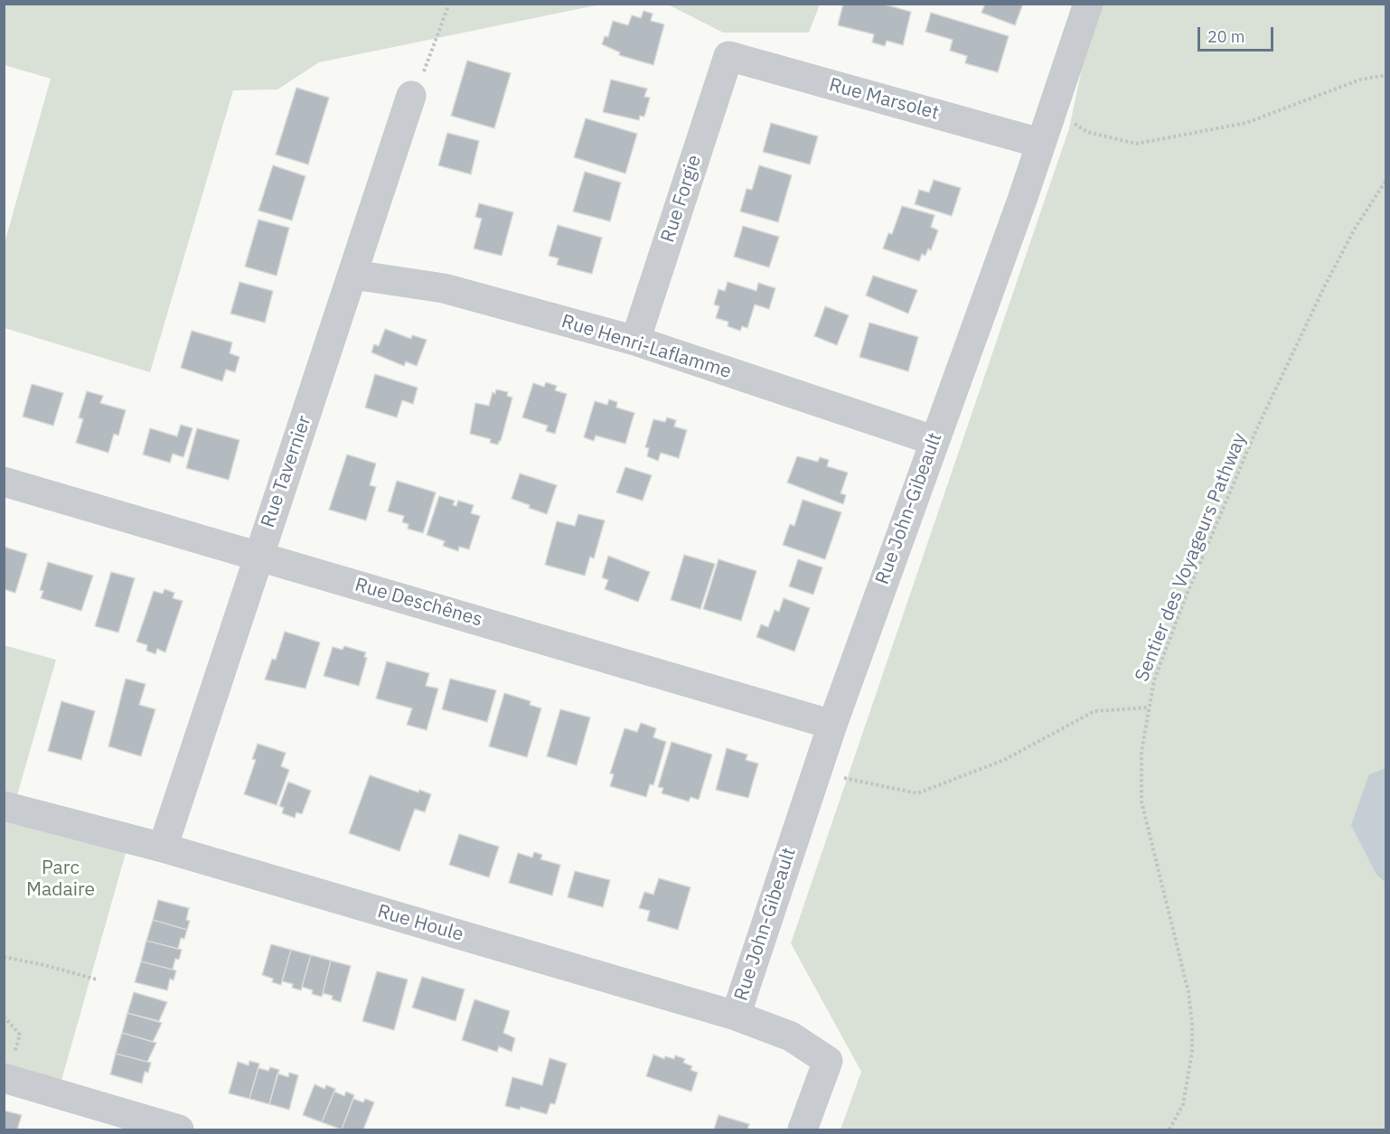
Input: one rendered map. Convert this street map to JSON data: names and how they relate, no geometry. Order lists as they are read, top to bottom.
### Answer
{
  "streets": {
    "street": [
      "Rue Marsolet",
      "Rue Forgie",
      "Rue Henri-Laflamme",
      "Rue Tavernier",
      "Rue John-Gibeault",
      "Rue Deschênes",
      "Rue Houle"
    ],
    "path": ["Sentier des Voyageurs Pathway"]
  },
  "crossings": [
    ["Rue Marsolet", "Rue Forgie"],
    ["Rue Marsolet", "Rue John-Gibeault"],
    ["Rue Forgie", "Rue Henri-Laflamme"],
    ["Rue Henri-Laflamme", "Rue Tavernier"],
    ["Rue Henri-Laflamme", "Rue John-Gibeault"],
    ["Rue Tavernier", "Rue Deschênes"],
    ["Rue Tavernier", "Rue Houle"],
    ["Rue John-Gibeault", "Rue Deschênes"],
    ["Rue John-Gibeault", "Rue Houle"]
  ],
  "parks": ["Parc Madaire"],
  "scale_bar": "20 m"
}
